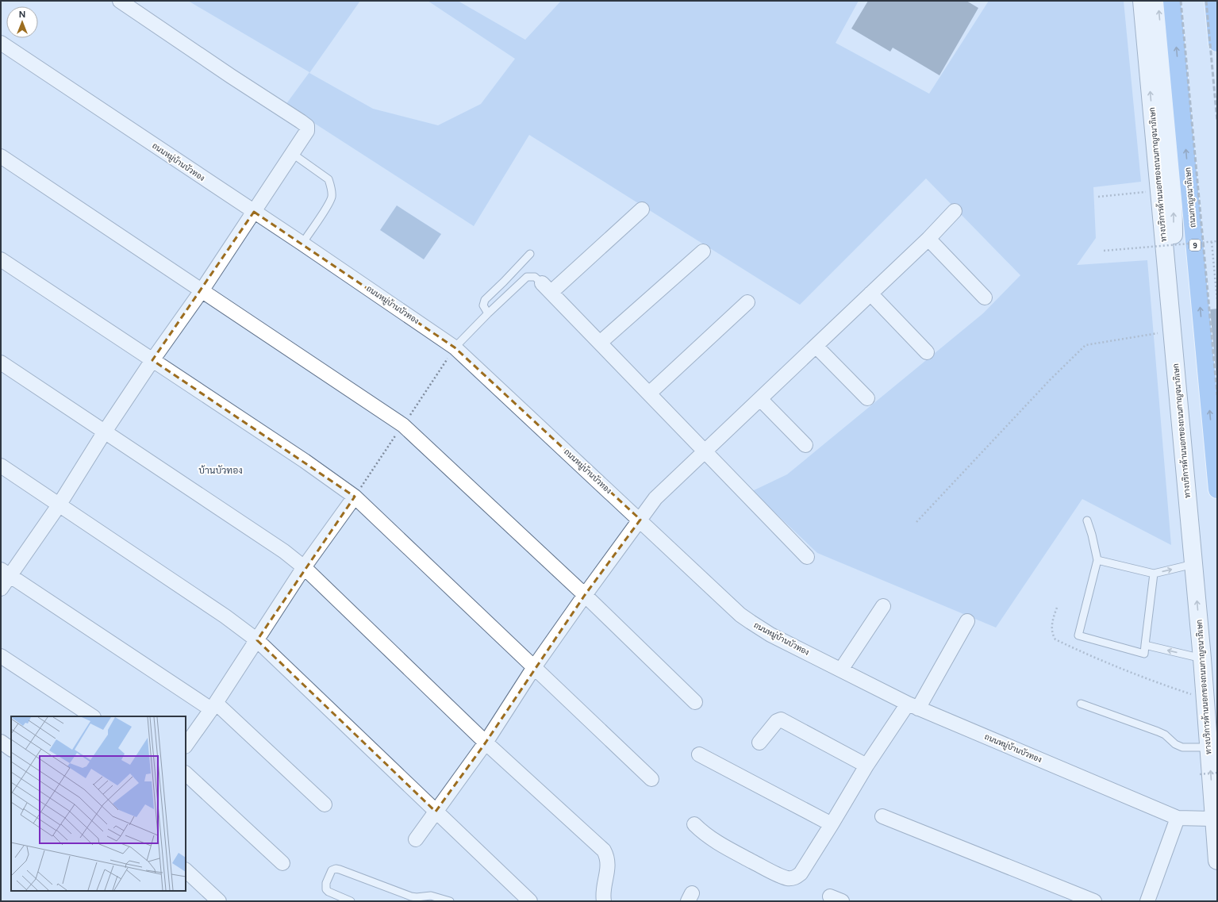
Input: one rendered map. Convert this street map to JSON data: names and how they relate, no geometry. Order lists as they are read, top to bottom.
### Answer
{
  "streets": {
    "highway": ["ถนนกาญจนาภิเษก", "9"],
    "main road": ["ทางบริการด้านนอกของถนนกาญจนาภิเษก"],
    "street": ["ถนนหมู่บ้านบัวทอง"]
  },
  "crossings": [
    ["ถนนหมู่บ้านบัวทอง", "ทางบริการด้านนอกของถนนกาญจนาภิเษก"]
  ],
  "one_way": ["ถนนกาญจนาภิเษก"],
  "districts": ["บ้านบัวทอง"],
  "north": "top"
}
